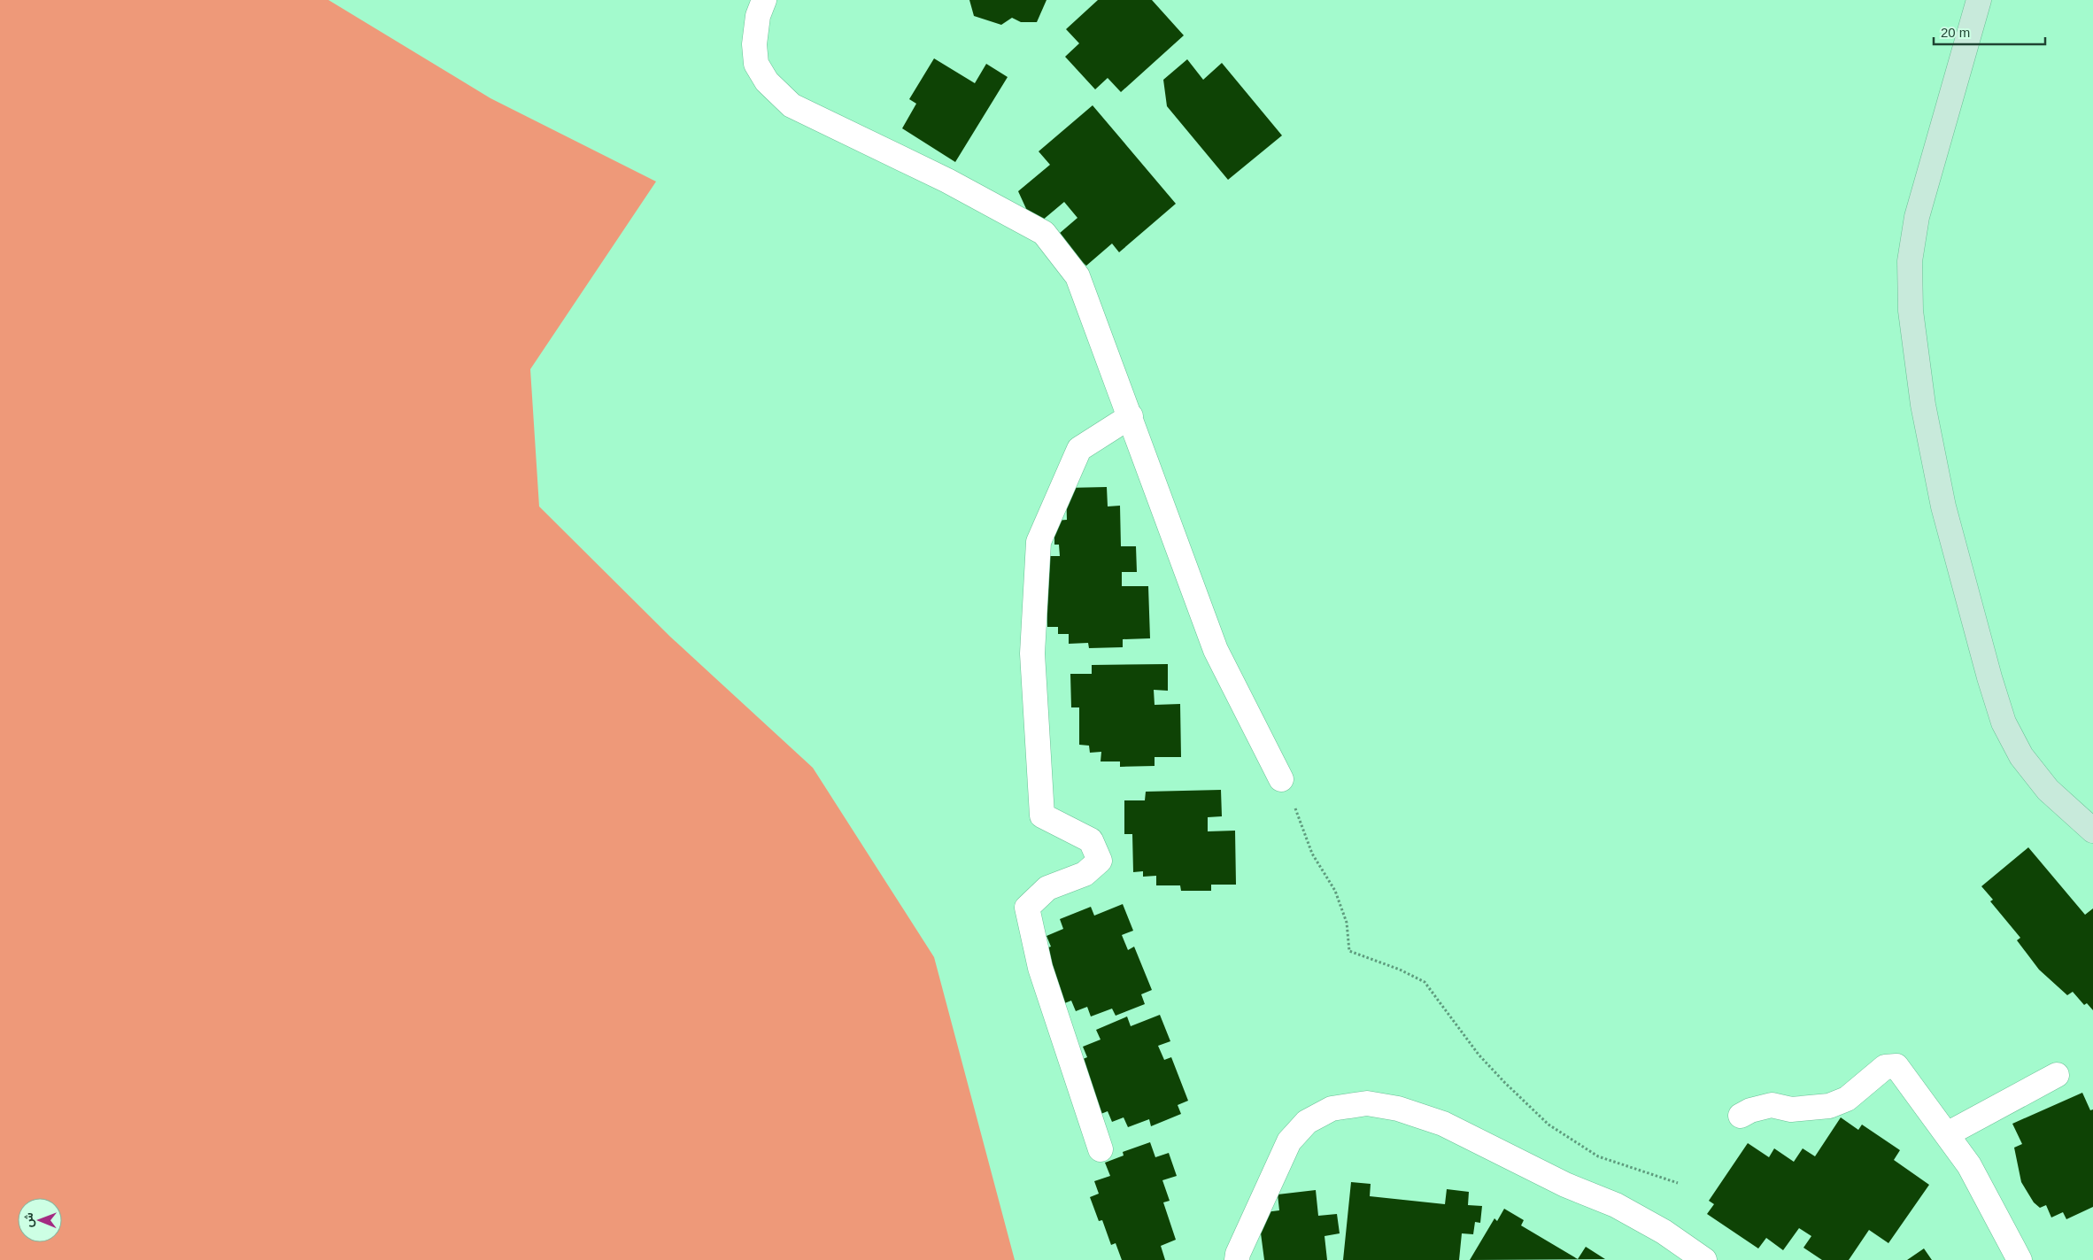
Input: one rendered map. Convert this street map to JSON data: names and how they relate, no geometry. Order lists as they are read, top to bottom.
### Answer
{
  "scale_bar": "20 m",
  "north": "left"
}
